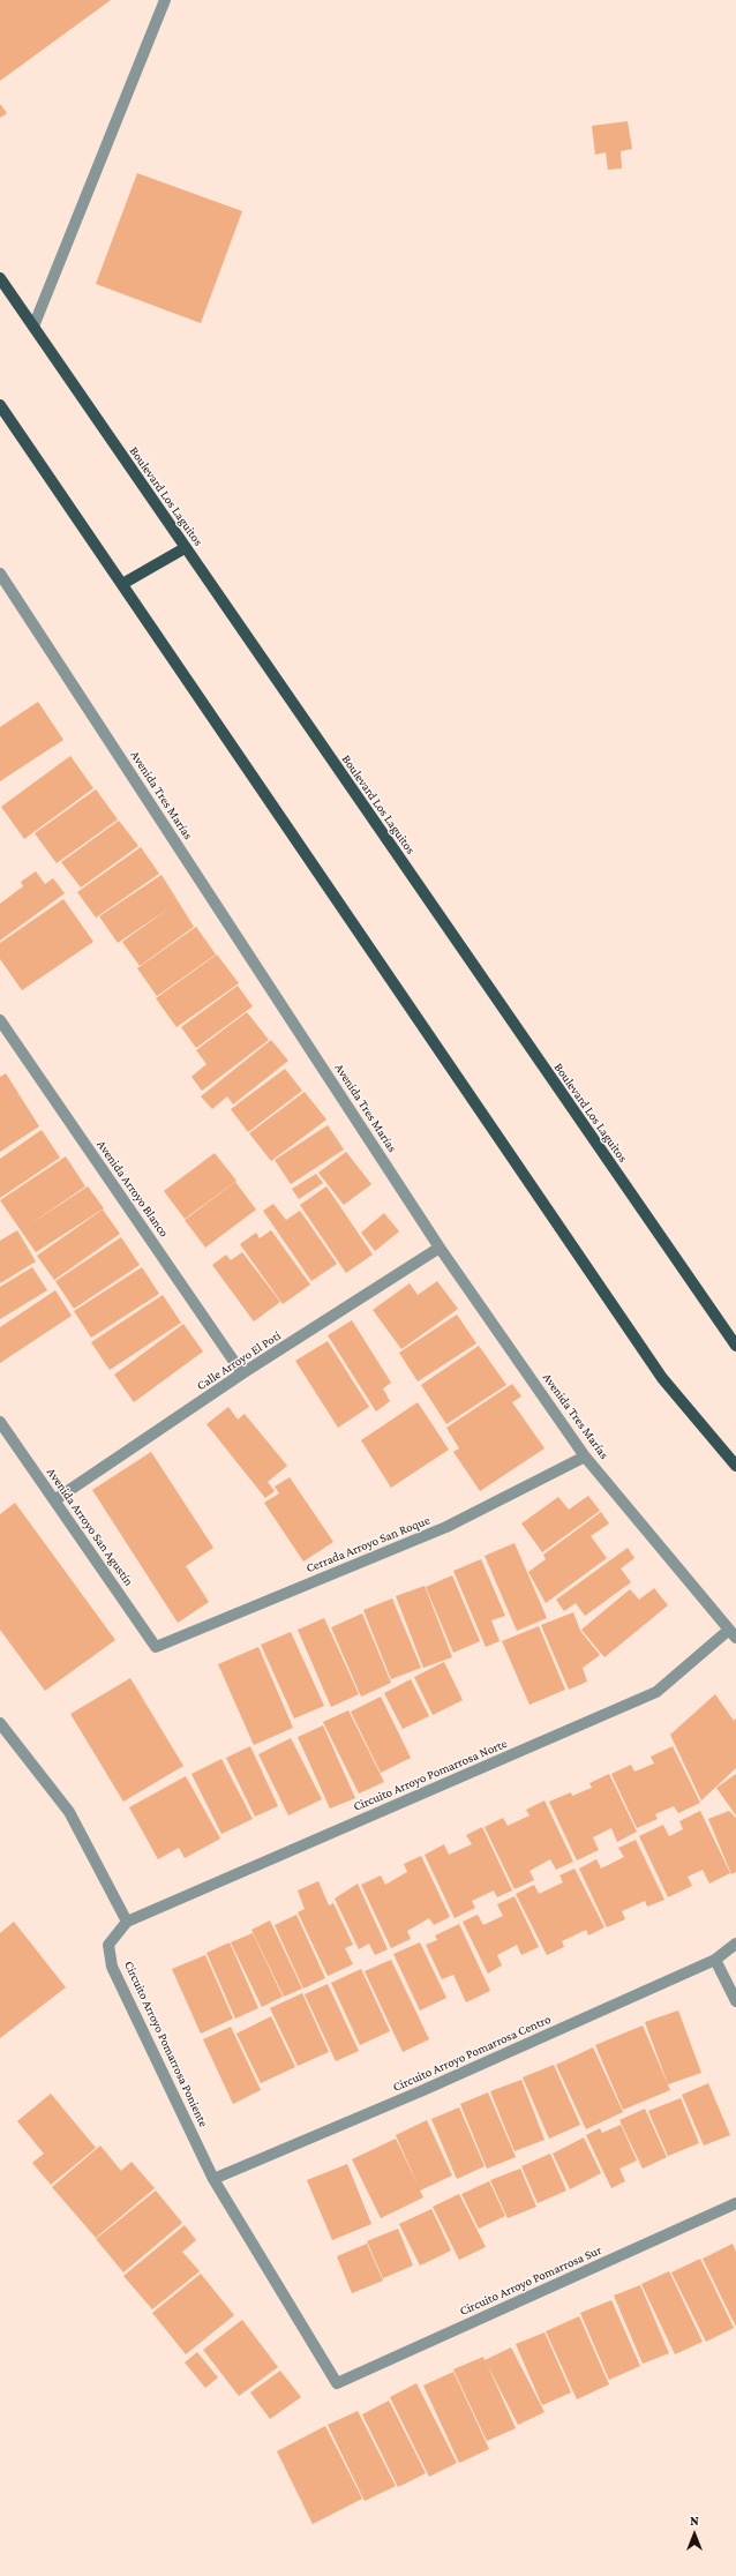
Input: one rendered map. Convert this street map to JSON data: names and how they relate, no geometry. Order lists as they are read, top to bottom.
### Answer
{
  "streets": {
    "main road": ["Boulevard Los Laguitos"],
    "street": [
      "Avenida Tres Marías",
      "Avenida Arroyo Blanco",
      "Calle Arroyo El Poti",
      "Avenida Arroyo San Agustín",
      "Cerrada Arroyo San Roque",
      "Circuito Arroyo Pomarrosa Norte",
      "Circuito Arroyo Pomarrosa Poniente",
      "Circuito Arroyo Pomarrosa Centro",
      "Circuito Arroyo Pomarrosa Sur"
    ]
  },
  "crossings": [
    ["Avenida Tres Marías", "Calle Arroyo El Poti"],
    ["Avenida Tres Marías", "Cerrada Arroyo San Roque"],
    ["Avenida Tres Marías", "Circuito Arroyo Pomarrosa Norte"],
    ["Avenida Arroyo Blanco", "Calle Arroyo El Poti"],
    ["Calle Arroyo El Poti", "Avenida Arroyo San Agustín"],
    ["Avenida Arroyo San Agustín", "Cerrada Arroyo San Roque"],
    ["Circuito Arroyo Pomarrosa Norte", "Circuito Arroyo Pomarrosa Poniente"],
    ["Circuito Arroyo Pomarrosa Poniente", "Circuito Arroyo Pomarrosa Centro"],
    ["Circuito Arroyo Pomarrosa Poniente", "Circuito Arroyo Pomarrosa Sur"]
  ],
  "north": "top"
}
